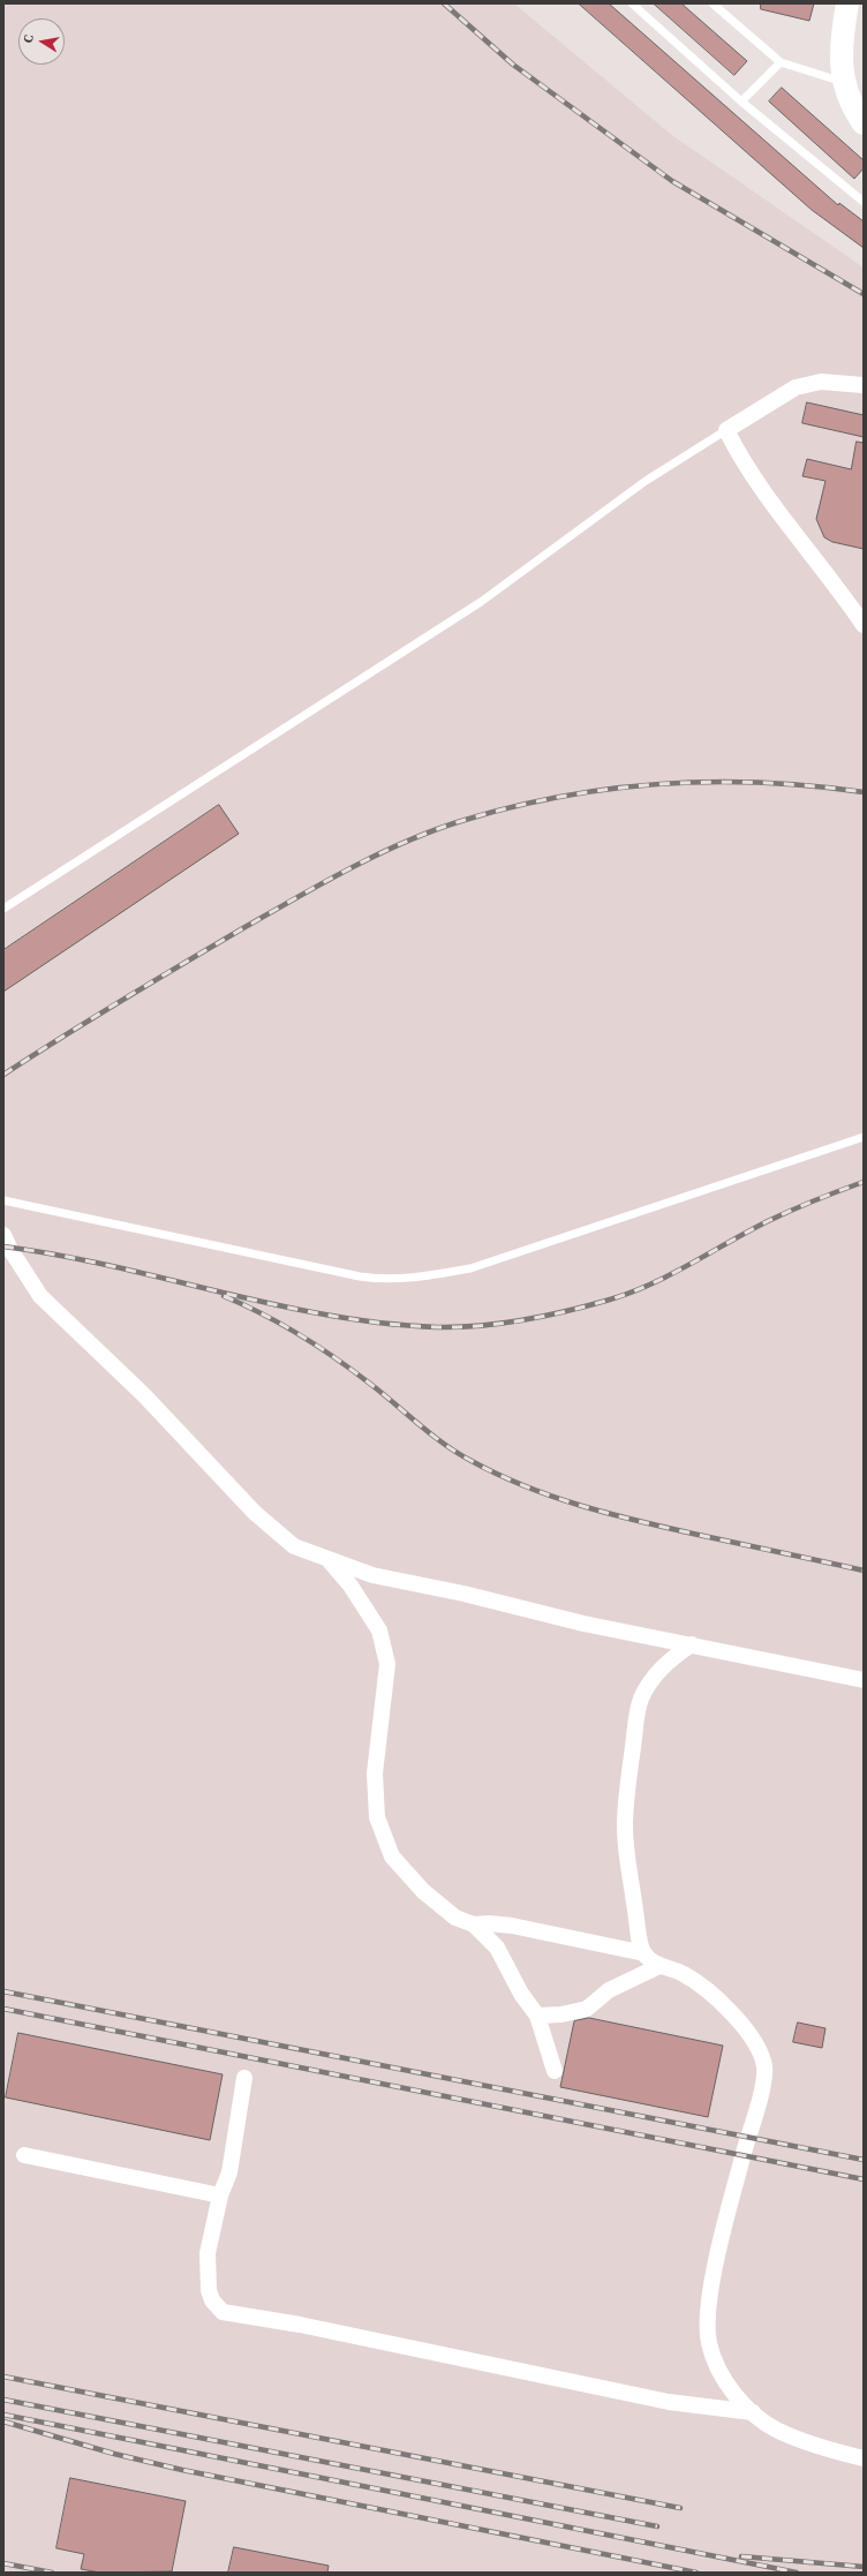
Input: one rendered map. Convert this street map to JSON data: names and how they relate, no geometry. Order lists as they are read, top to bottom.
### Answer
{
  "north": "left"
}
